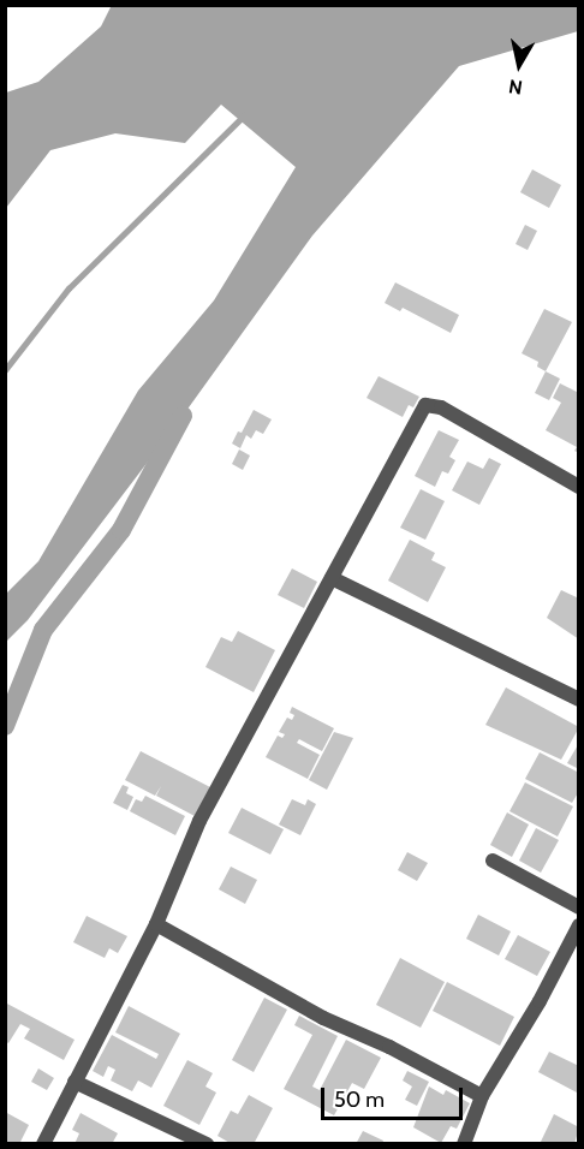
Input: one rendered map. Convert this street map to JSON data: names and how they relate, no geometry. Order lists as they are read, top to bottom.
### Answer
{
  "scale_bar": "50 m",
  "north": "bottom"
}
